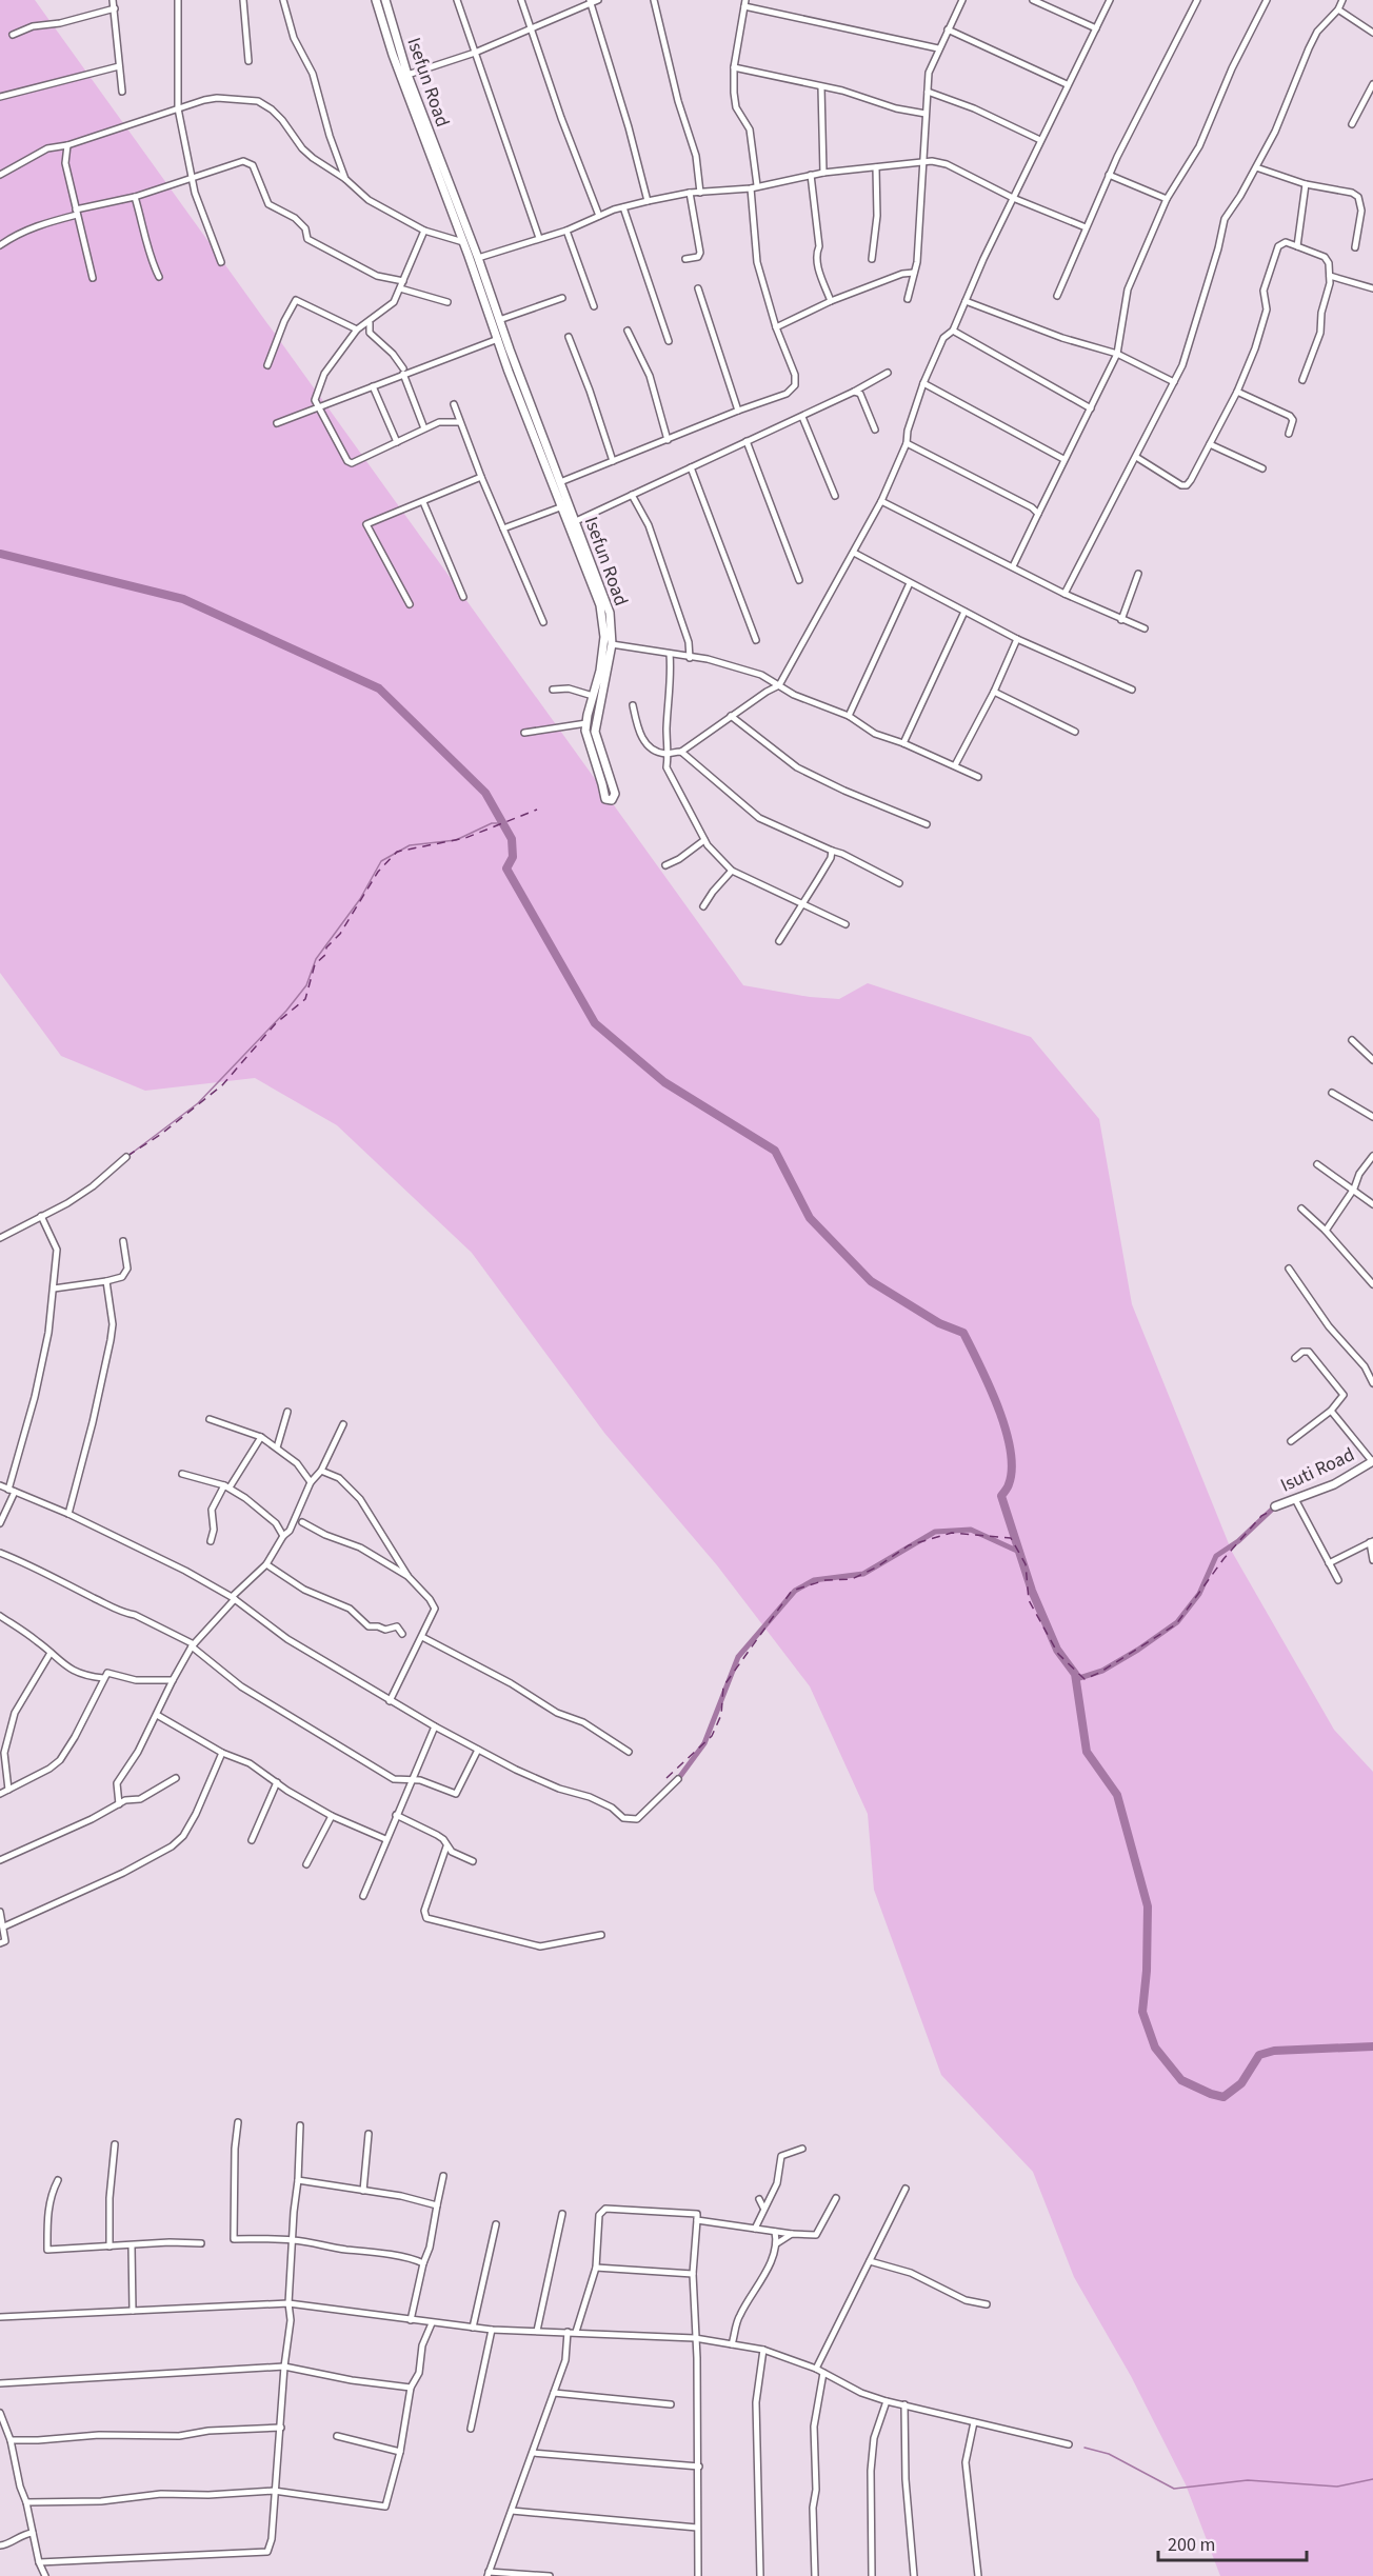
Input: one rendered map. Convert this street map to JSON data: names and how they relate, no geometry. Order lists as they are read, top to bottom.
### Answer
{
  "streets": {
    "street": ["Isefun Road", "Isuti Road"]
  },
  "scale_bar": "200 m"
}
